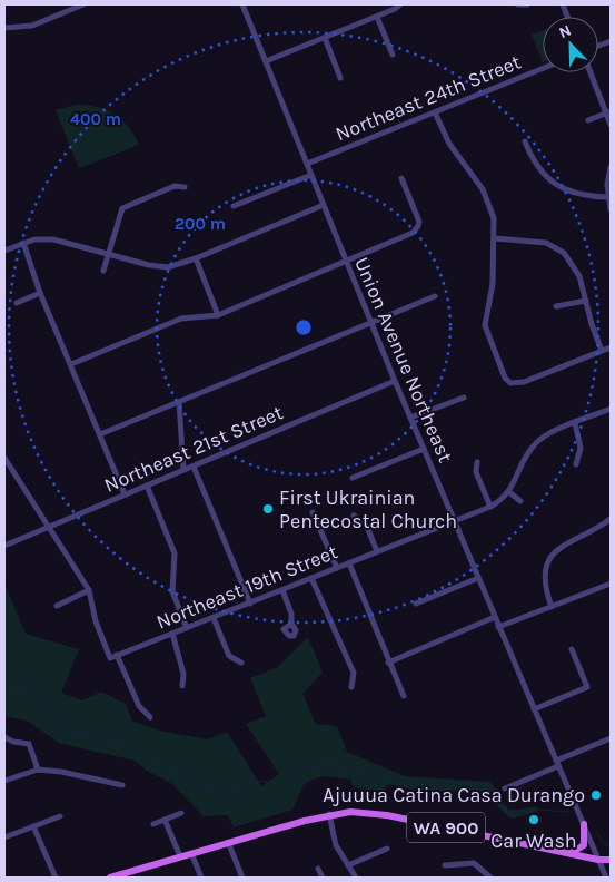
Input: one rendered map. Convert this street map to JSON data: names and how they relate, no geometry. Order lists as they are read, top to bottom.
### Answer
{
  "streets": {
    "main road": ["WA 900"],
    "street": [
      "Northeast 24th Street",
      "Union Avenue Northeast",
      "Northeast 21st Street",
      "Northeast 19th Street"
    ]
  },
  "crossings": [
    ["Northeast 24th Street", "Union Avenue Northeast"],
    ["Union Avenue Northeast", "Northeast 21st Street"],
    ["Union Avenue Northeast", "Northeast 19th Street"],
    ["Union Avenue Northeast", "WA 900"]
  ],
  "places": ["First Ukrainian Pentecostal Church", "Ajuuua Catina Casa Durango", "Car Wash"],
  "north": "top left",
  "rings": ["400 m", "200 m"]
}
